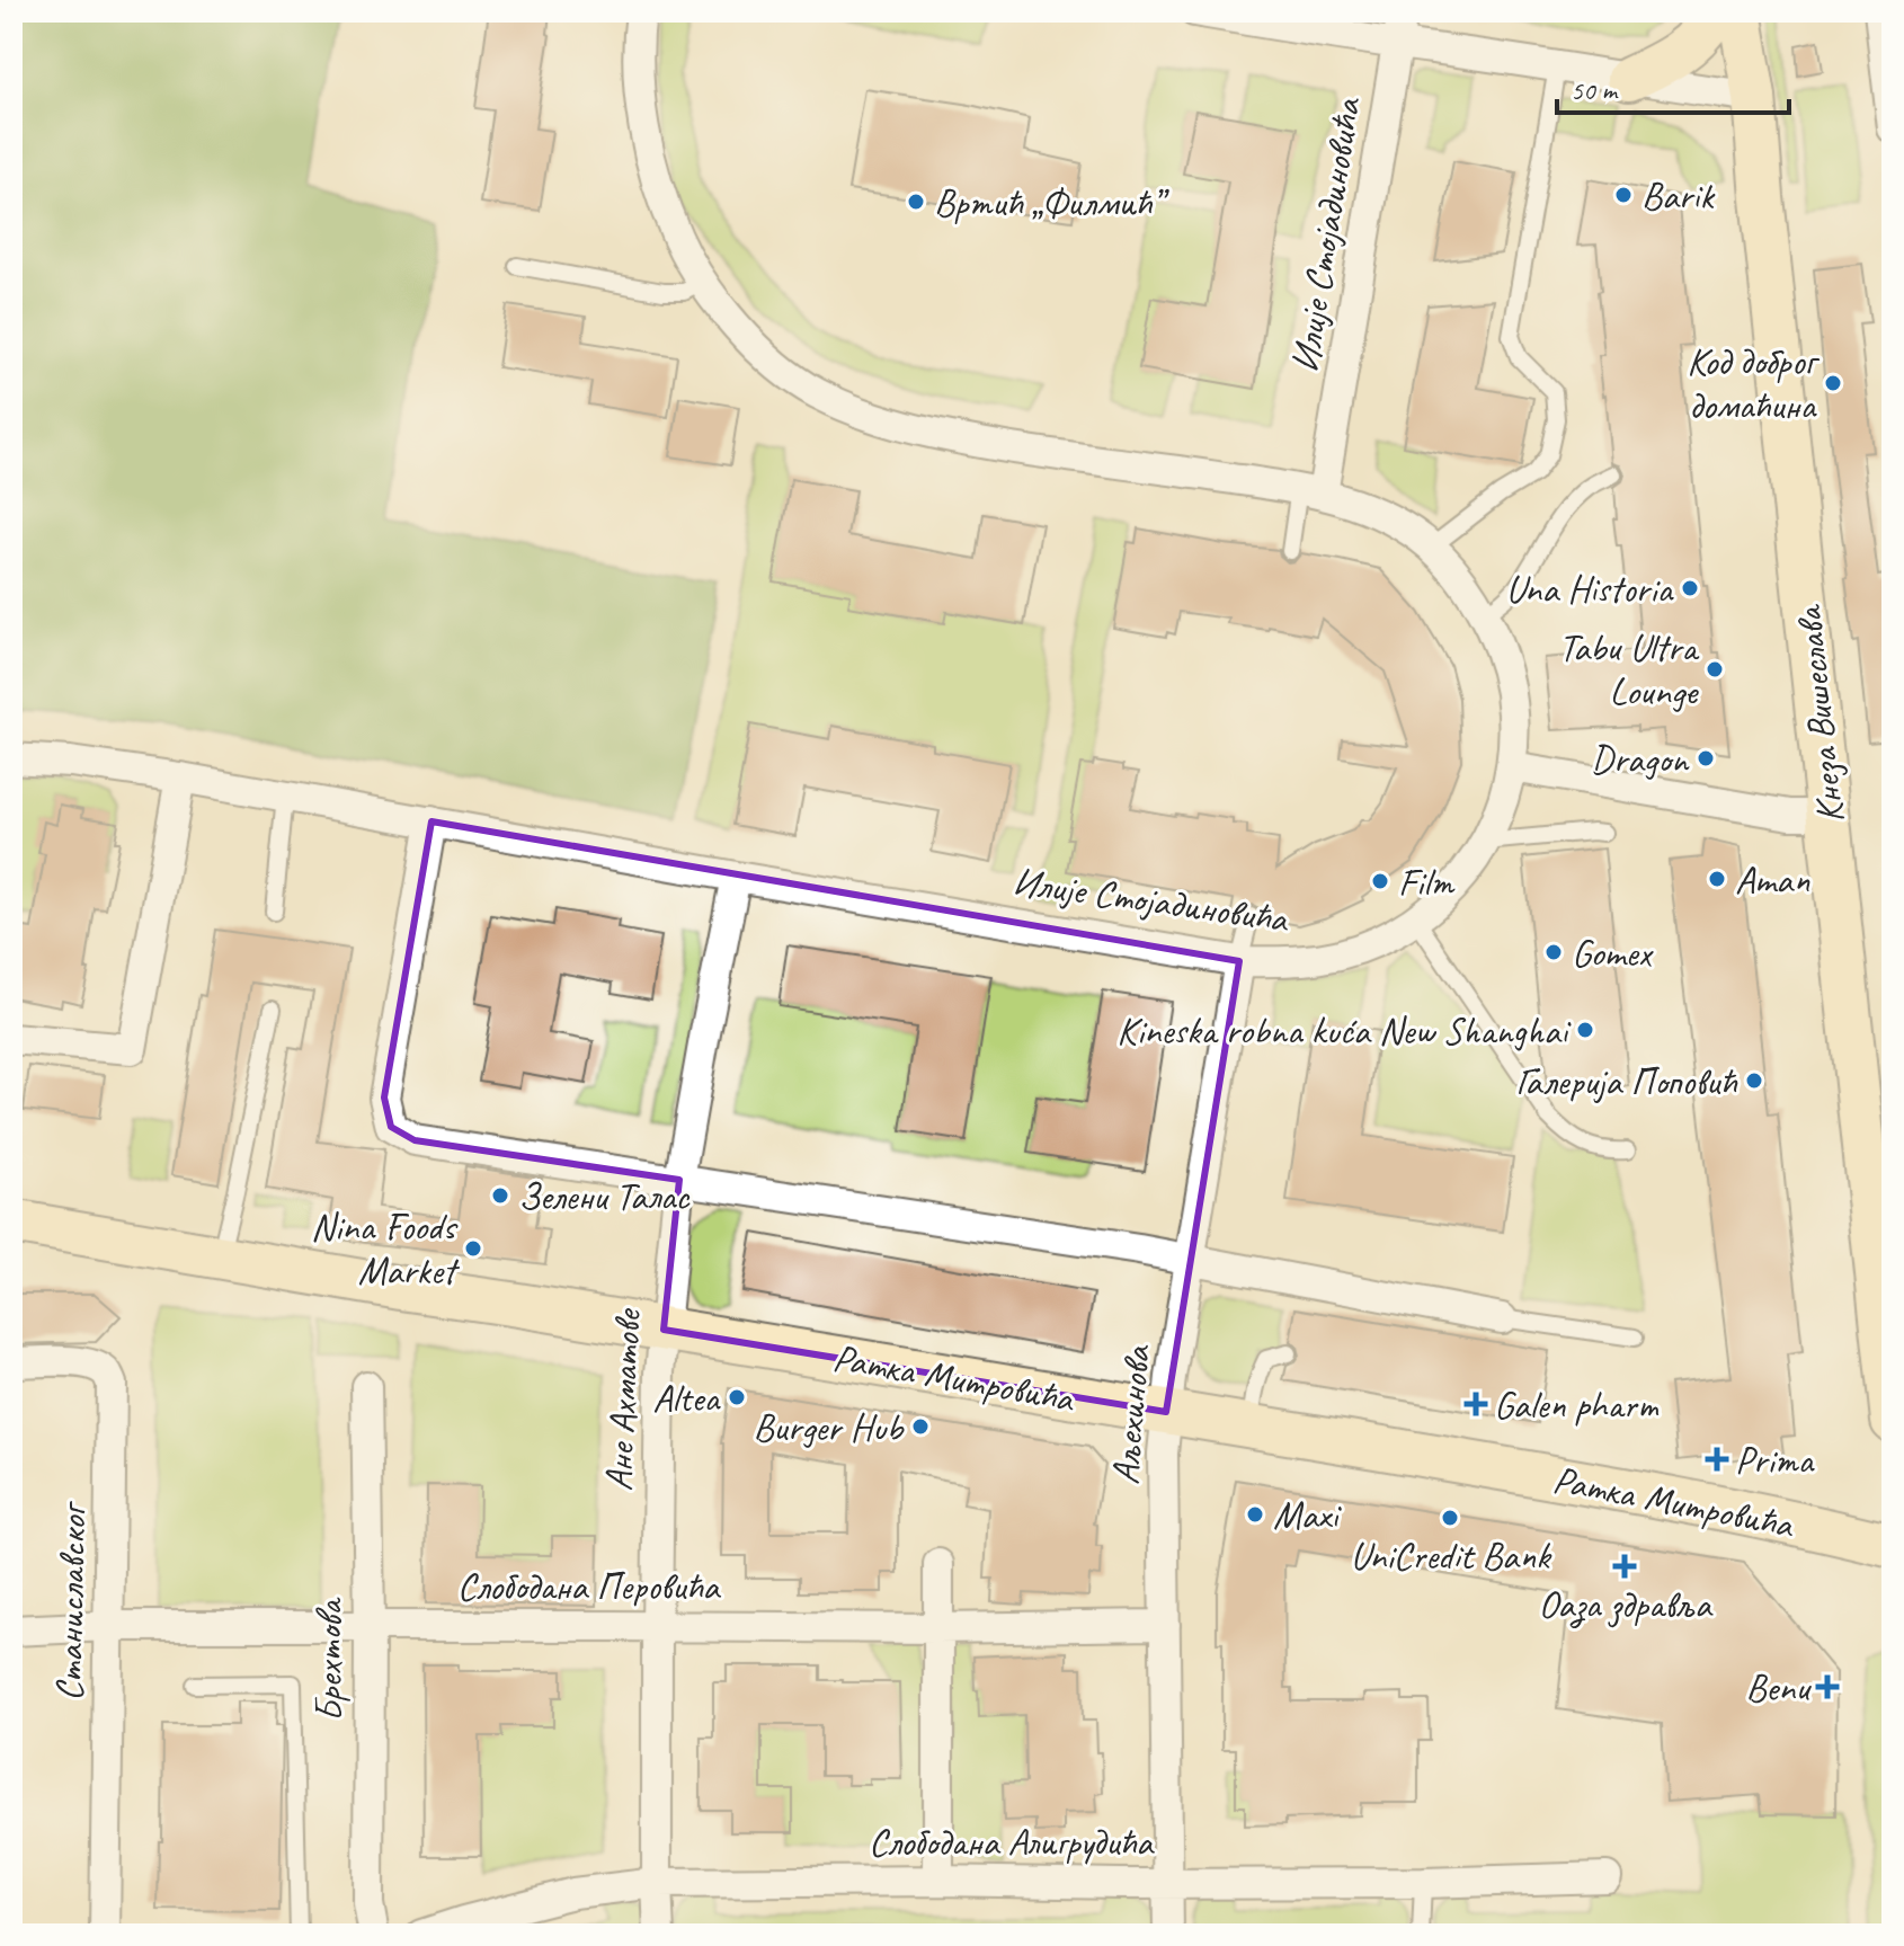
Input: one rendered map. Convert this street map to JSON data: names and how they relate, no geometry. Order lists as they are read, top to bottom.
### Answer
{
  "streets": {
    "main road": ["Кнеза Вишеслава", "Ратка Митровића"],
    "street": [
      "Илије Стојадиновића",
      "Ане Ахматове",
      "Аљехинова",
      "Слободана Перовића",
      "Станиславског",
      "Брехтова",
      "Слободана Алигрудића"
    ]
  },
  "crossings": [
    ["Илије Стојадиновића", "Ане Ахматове"],
    ["Илије Стојадиновића", "Аљехинова"],
    ["Ратка Митровића", "Ане Ахматове"],
    ["Ратка Митровића", "Аљехинова"],
    ["Ане Ахматове", "Слободана Перовића"],
    ["Ане Ахматове", "Слободана Алигрудића"],
    ["Аљехинова", "Слободана Перовића"],
    ["Аљехинова", "Слободана Алигрудића"],
    ["Слободана Перовића", "Станиславског"],
    ["Слободана Перовића", "Брехтова"]
  ],
  "places": {
    "other": [
      "Barik",
      "Вртић „Филмић”",
      "Код доброг домаћина",
      "Una Historia",
      "Tabu Ultra Lounge",
      "Dragon",
      "Aman",
      "Film",
      "Gomex",
      "Kineska robna kuća New Shanghai",
      "Галерија Поповић",
      "Зелени Талас",
      "Nina Foods Market",
      "Altea",
      "Burger Hub",
      "Maxi",
      "UniCredit Bank"
    ],
    "health": [
      "Galen pharm",
      "Prima",
      "Оаза здравља",
      "Benu"
    ]
  },
  "scale_bar": "50 m"
}
